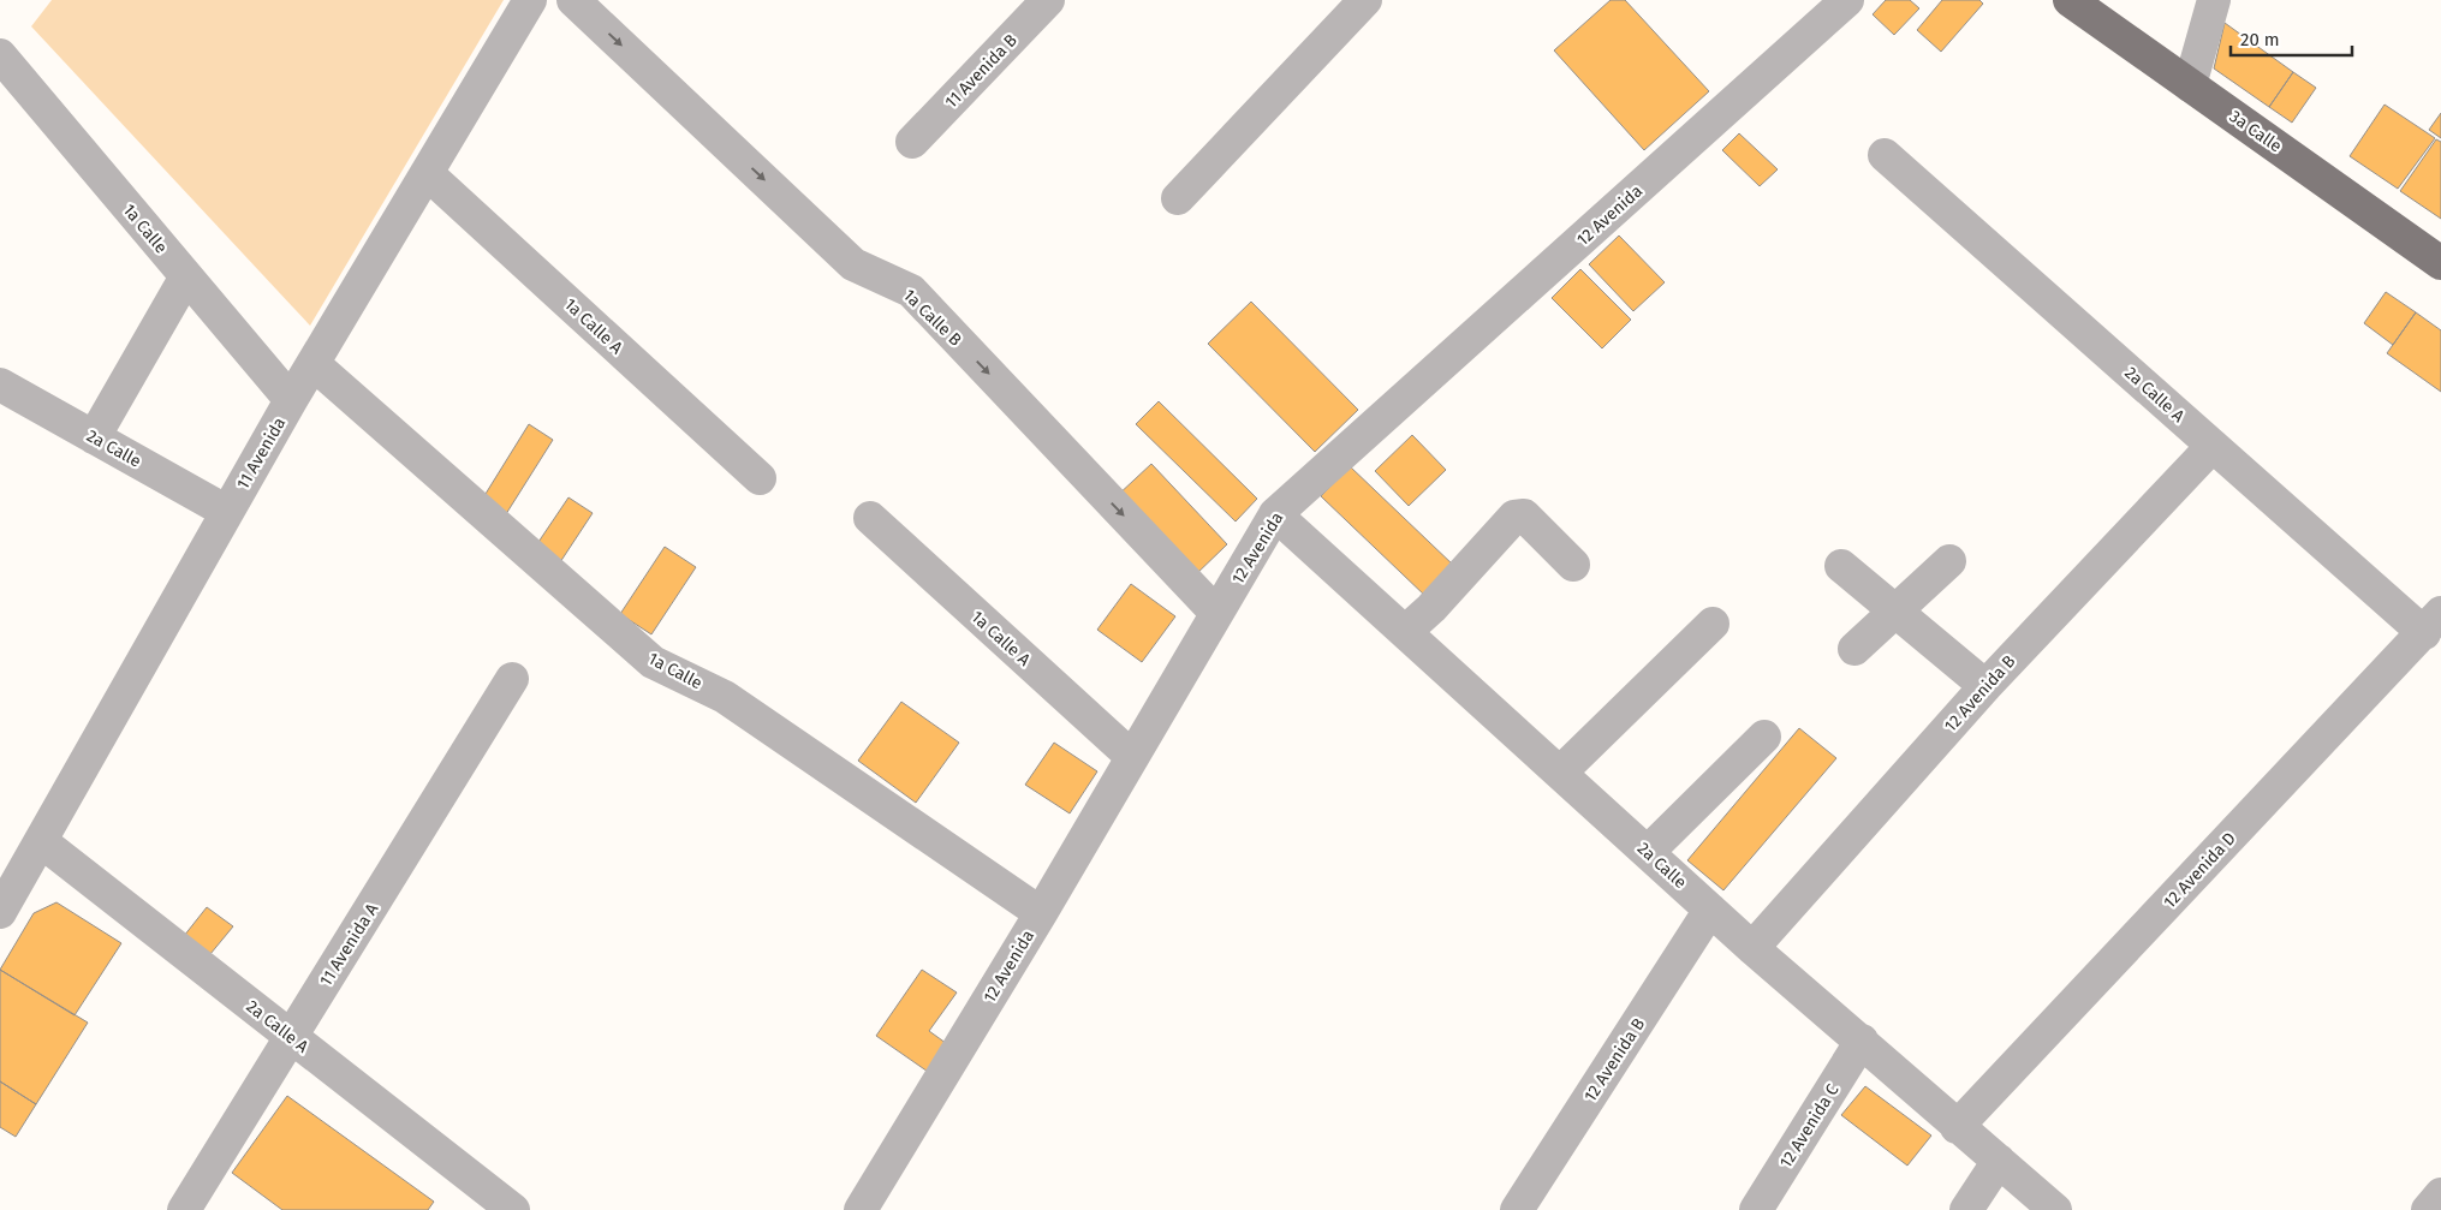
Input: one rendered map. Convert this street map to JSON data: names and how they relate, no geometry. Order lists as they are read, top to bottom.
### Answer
{
  "streets": {
    "main road": ["3a Calle"],
    "street": [
      "11 Avenida B",
      "12 Avenida",
      "1a Calle",
      "1a Calle B",
      "1a Calle A",
      "2a Calle A",
      "2a Calle",
      "11 Avenida",
      "12 Avenida B",
      "12 Avenida D",
      "11 Avenida A",
      "12 Avenida C"
    ]
  },
  "crossings": [
    ["12 Avenida", "1a Calle"],
    ["12 Avenida", "1a Calle B"],
    ["12 Avenida", "1a Calle A"],
    ["12 Avenida", "2a Calle"],
    ["1a Calle", "11 Avenida"],
    ["1a Calle A", "11 Avenida"],
    ["2a Calle A", "11 Avenida"],
    ["2a Calle A", "12 Avenida B"],
    ["2a Calle A", "12 Avenida D"],
    ["2a Calle A", "11 Avenida A"],
    ["2a Calle", "11 Avenida"],
    ["2a Calle", "12 Avenida B"],
    ["2a Calle", "12 Avenida D"],
    ["2a Calle", "12 Avenida C"]
  ],
  "one_way": ["1a Calle B"],
  "scale_bar": "20 m"
}
